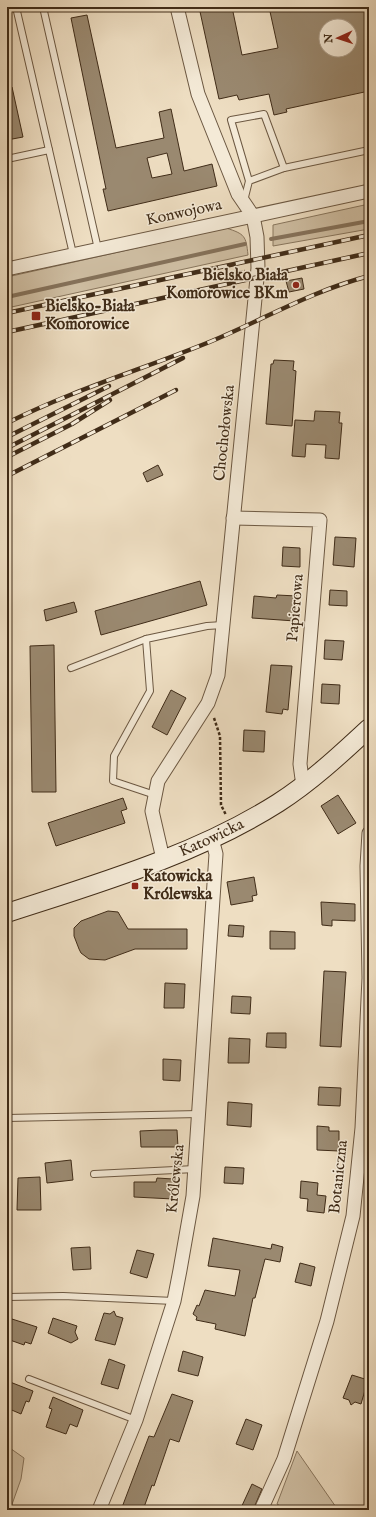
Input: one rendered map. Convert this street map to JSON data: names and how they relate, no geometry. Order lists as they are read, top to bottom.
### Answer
{
  "streets": {
    "street": [
      "Konwojowa",
      "Chochołowska",
      "Papierowa",
      "Katowicka",
      "Botaniczna",
      "Królewska"
    ]
  },
  "crossings": [
    ["Konwojowa", "Chochołowska"],
    ["Chochołowska", "Papierowa"],
    ["Chochołowska", "Katowicka"],
    ["Papierowa", "Katowicka"],
    ["Katowicka", "Królewska"]
  ],
  "places": {
    "other": ["Bielsko Biała Komorowice BKm"],
    "transit": ["Bielsko-Biała Komorowice", "Katowicka Królewska"]
  },
  "north": "left"
}
